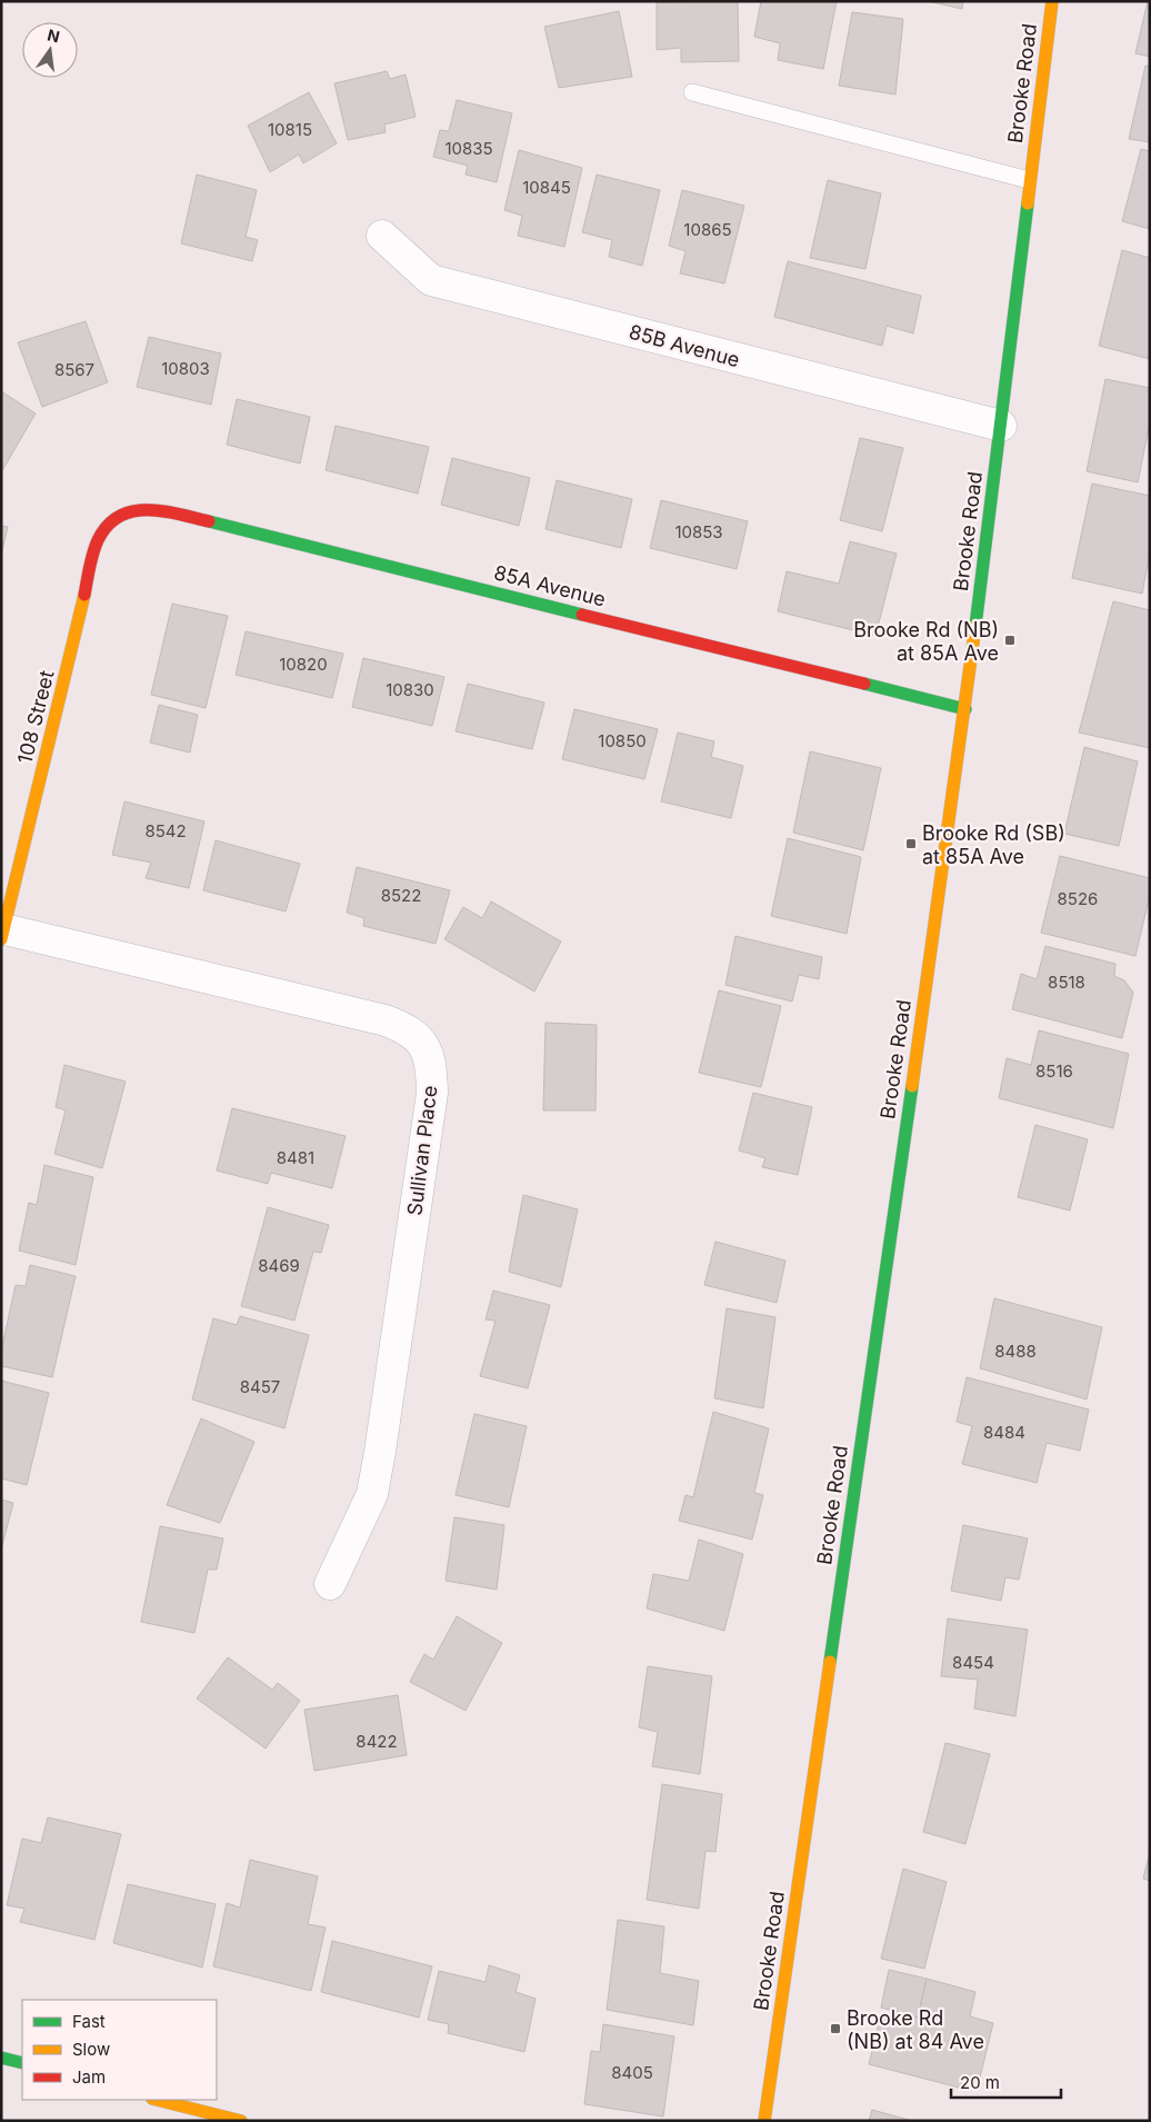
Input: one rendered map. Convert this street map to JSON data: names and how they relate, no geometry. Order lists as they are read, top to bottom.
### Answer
{
  "streets": {
    "street": [
      "Brooke Road",
      "85B Avenue",
      "85A Avenue",
      "108 Street",
      "Sullivan Place"
    ]
  },
  "crossings": [
    ["Brooke Road", "85B Avenue"],
    ["Brooke Road", "85A Avenue"],
    ["85A Avenue", "108 Street"],
    ["108 Street", "Sullivan Place"]
  ],
  "places": {
    "transit": ["Brooke Rd (NB) at 85A Ave", "Brooke Rd (SB) at 85A Ave", "Brooke Rd (NB) at 84 Ave"]
  },
  "house_numbers": [
    "10815",
    "10835",
    "10845",
    "10865",
    "10803",
    "8567",
    "10853",
    "10820",
    "10830",
    "10850",
    "8542",
    "8522",
    "8526",
    "8518",
    "8516",
    "8481",
    "8469",
    "8488",
    "8457",
    "8484",
    "8454",
    "8422",
    "8405"
  ],
  "legend": ["Fast", "Slow", "Jam"],
  "scale_bar": "20 m",
  "north": "top"
}
